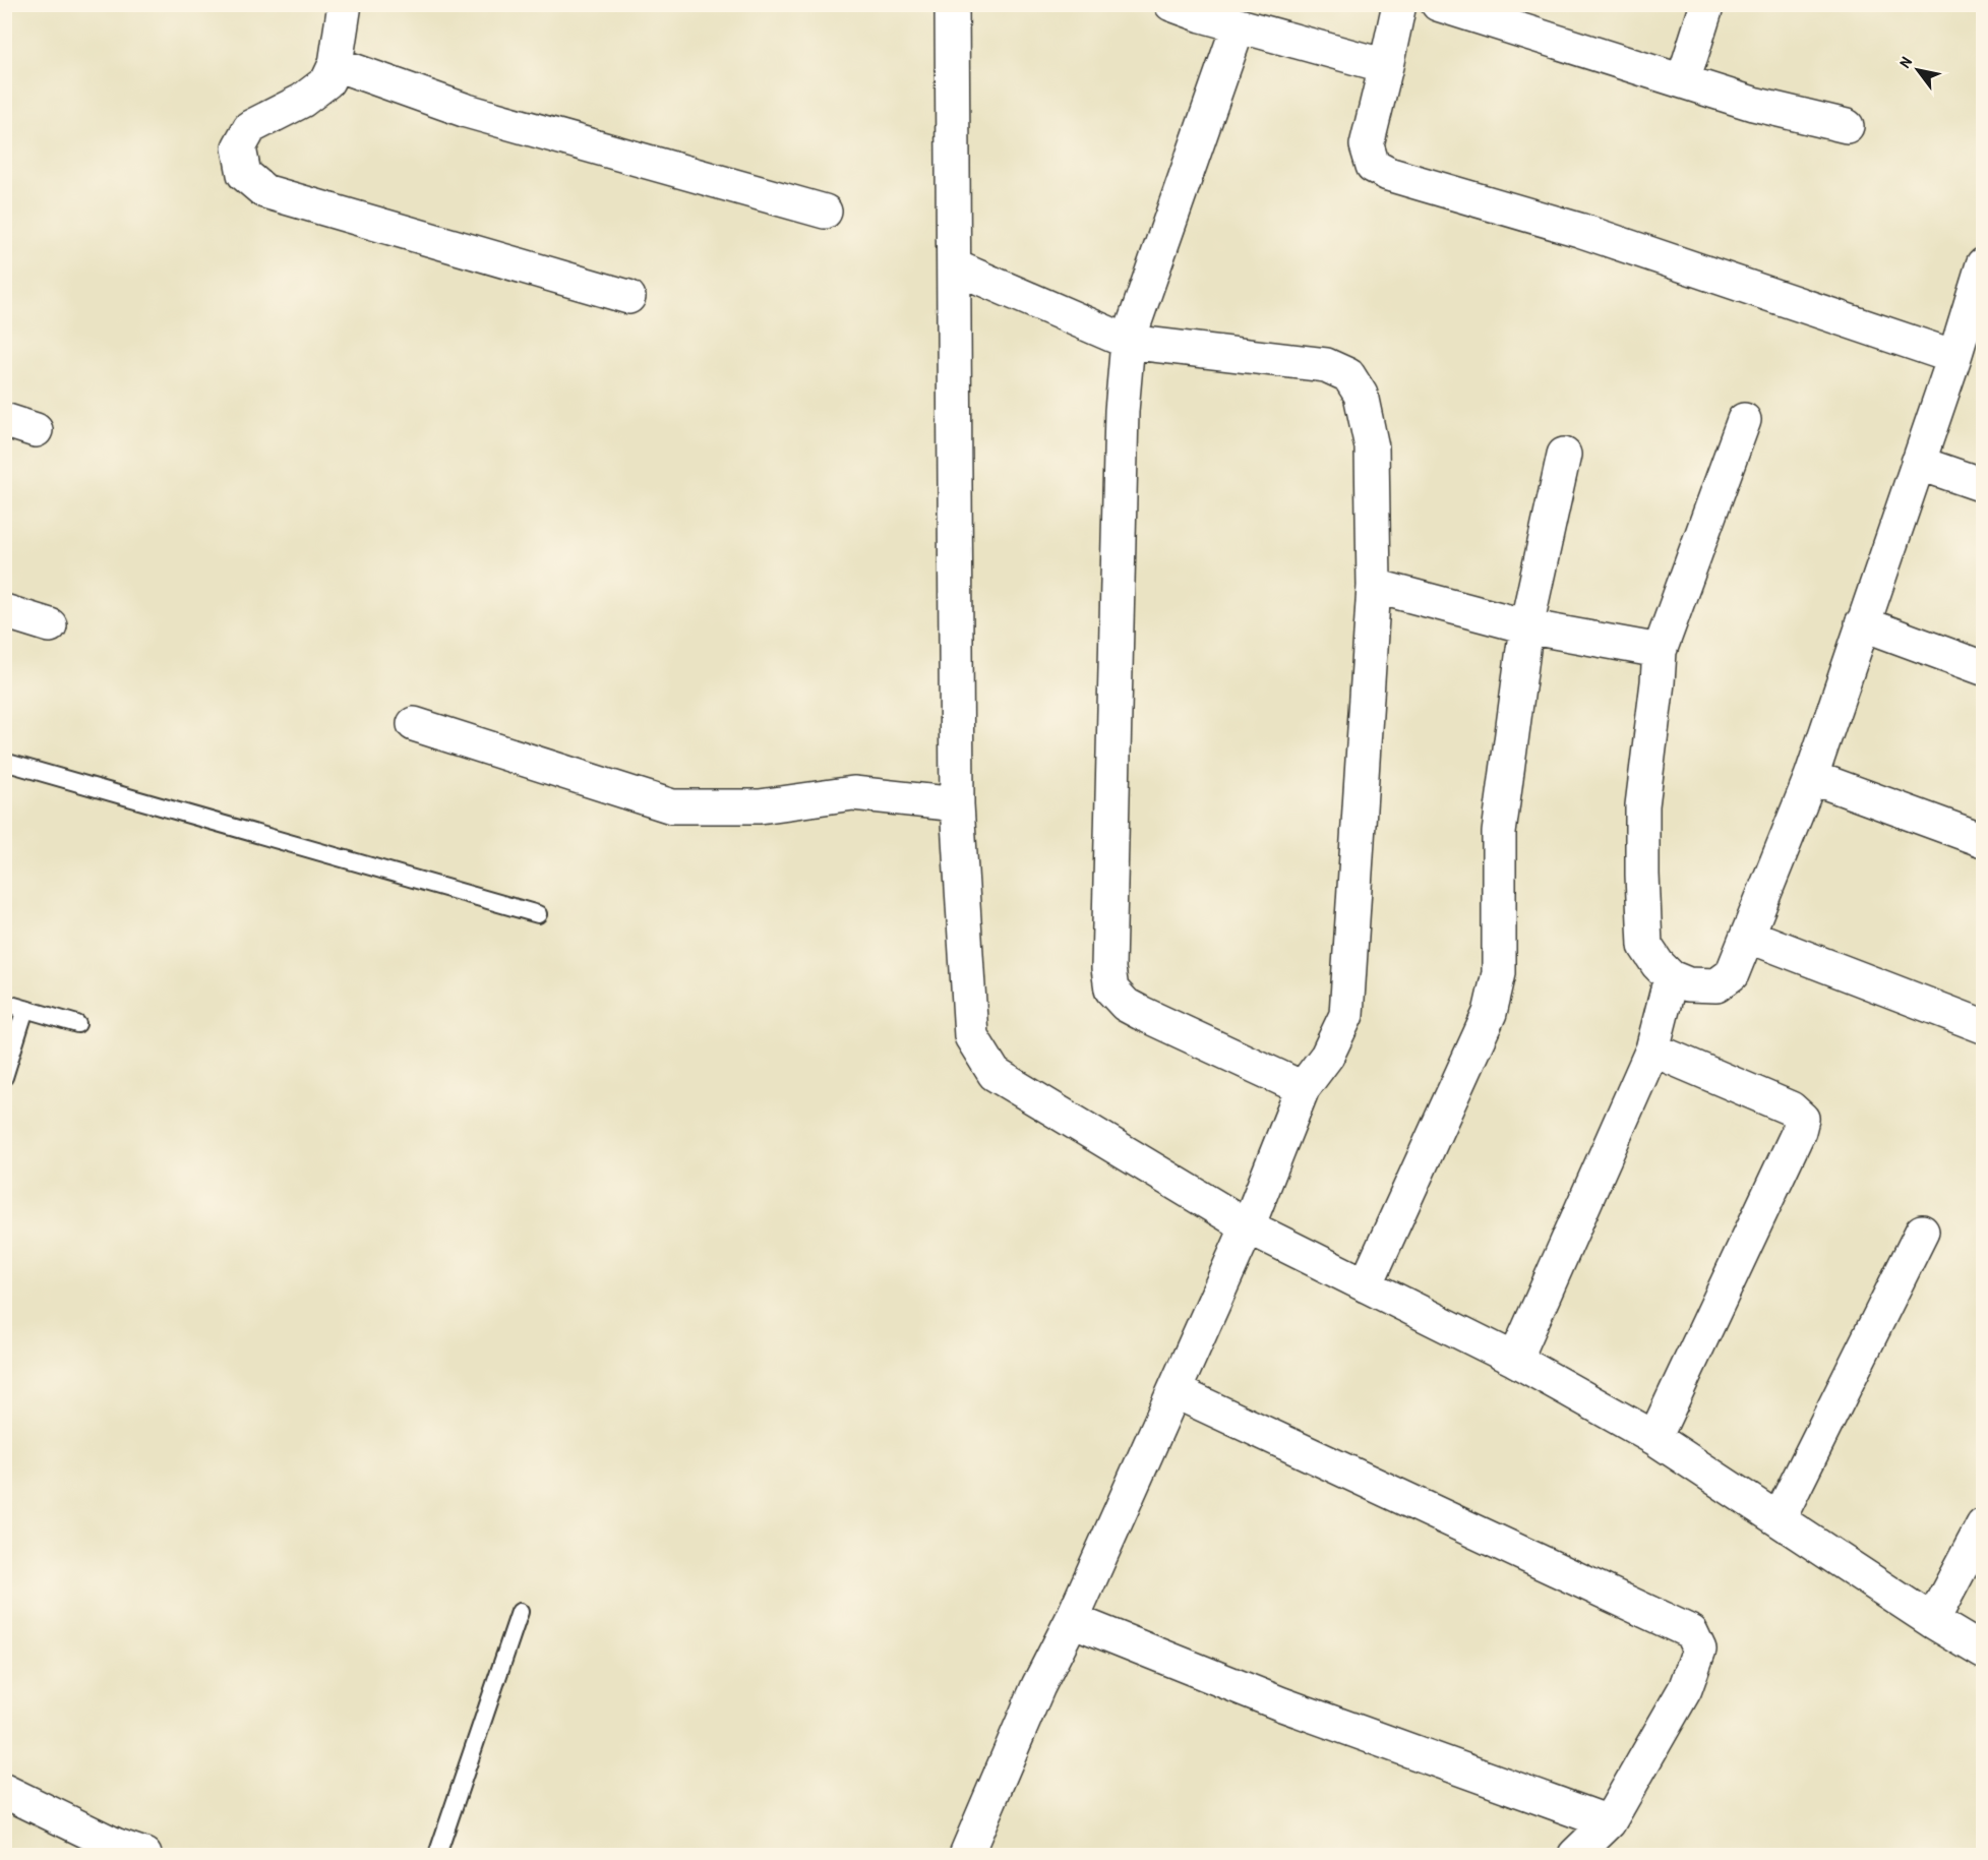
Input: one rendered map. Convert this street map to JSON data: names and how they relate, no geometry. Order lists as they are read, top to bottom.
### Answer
{
  "north": "top left"
}
